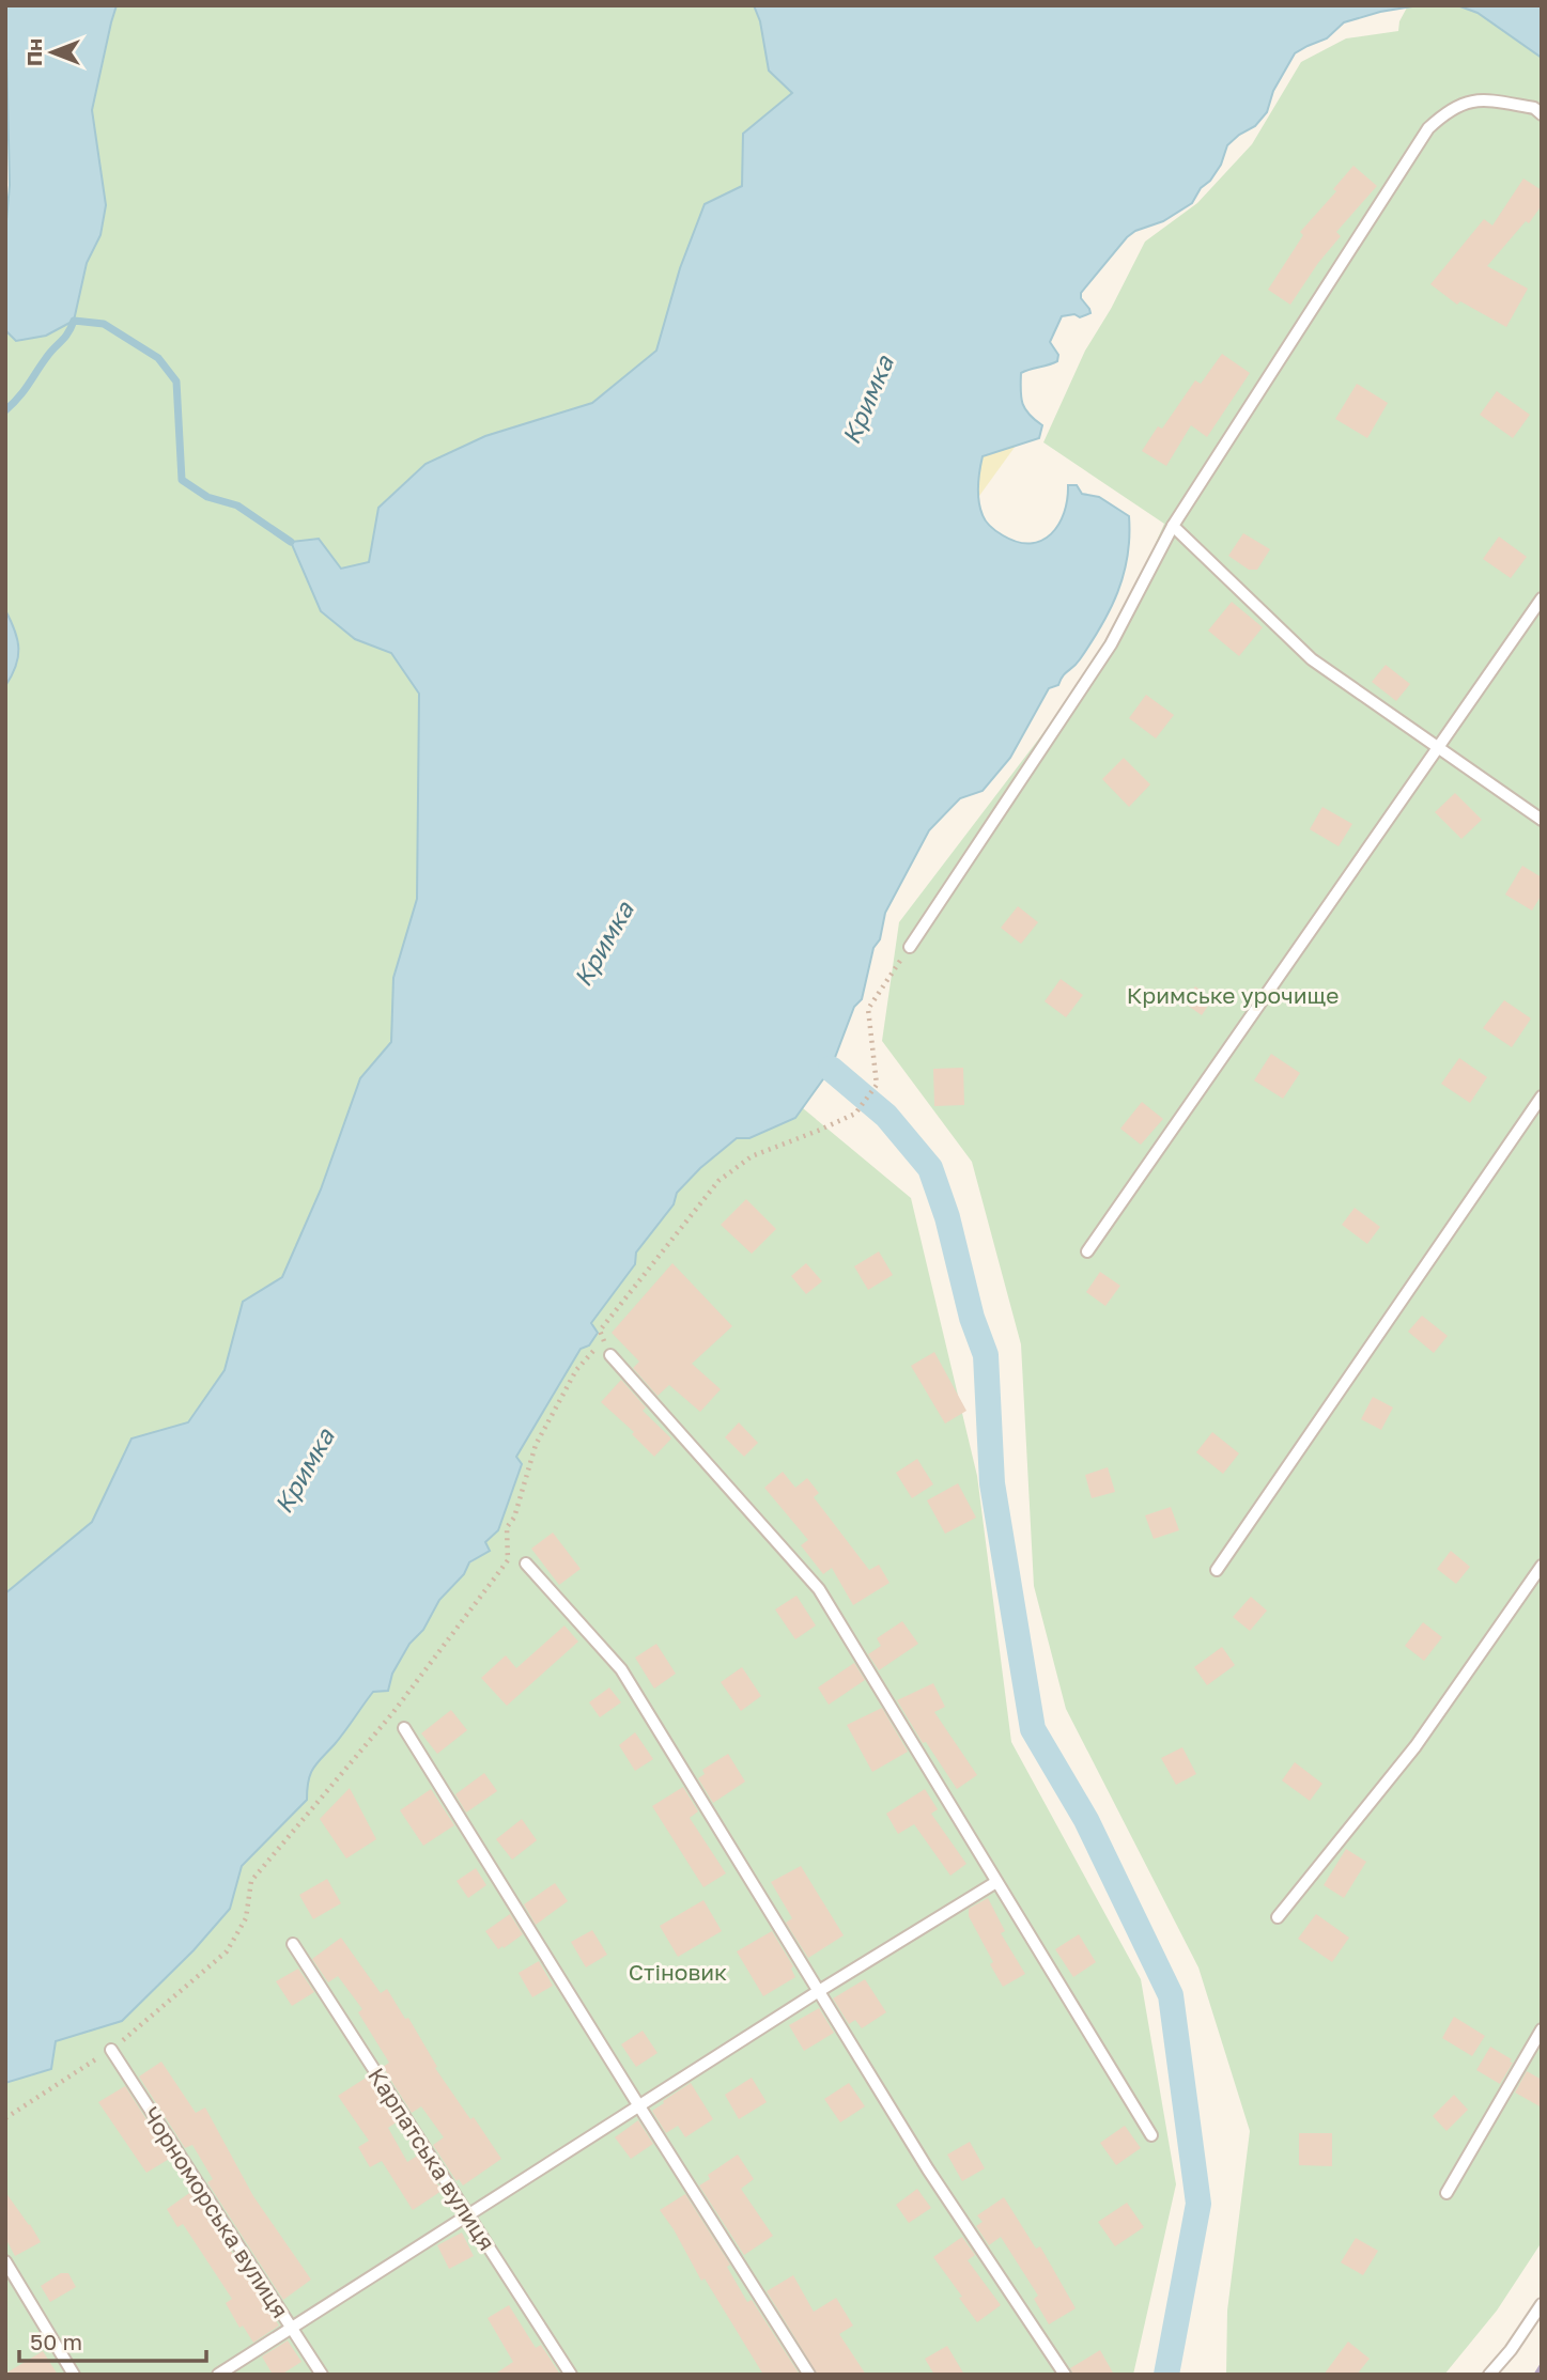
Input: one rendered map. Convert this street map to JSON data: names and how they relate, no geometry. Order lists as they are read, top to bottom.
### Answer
{
  "streets": {
    "lane": ["Карпатська вулиця", "Чорноморська вулиця"]
  },
  "water": ["Кримка"],
  "parks": ["Кримське урочище", "Стіновик"],
  "scale_bar": "50 m",
  "north": "left"
}
